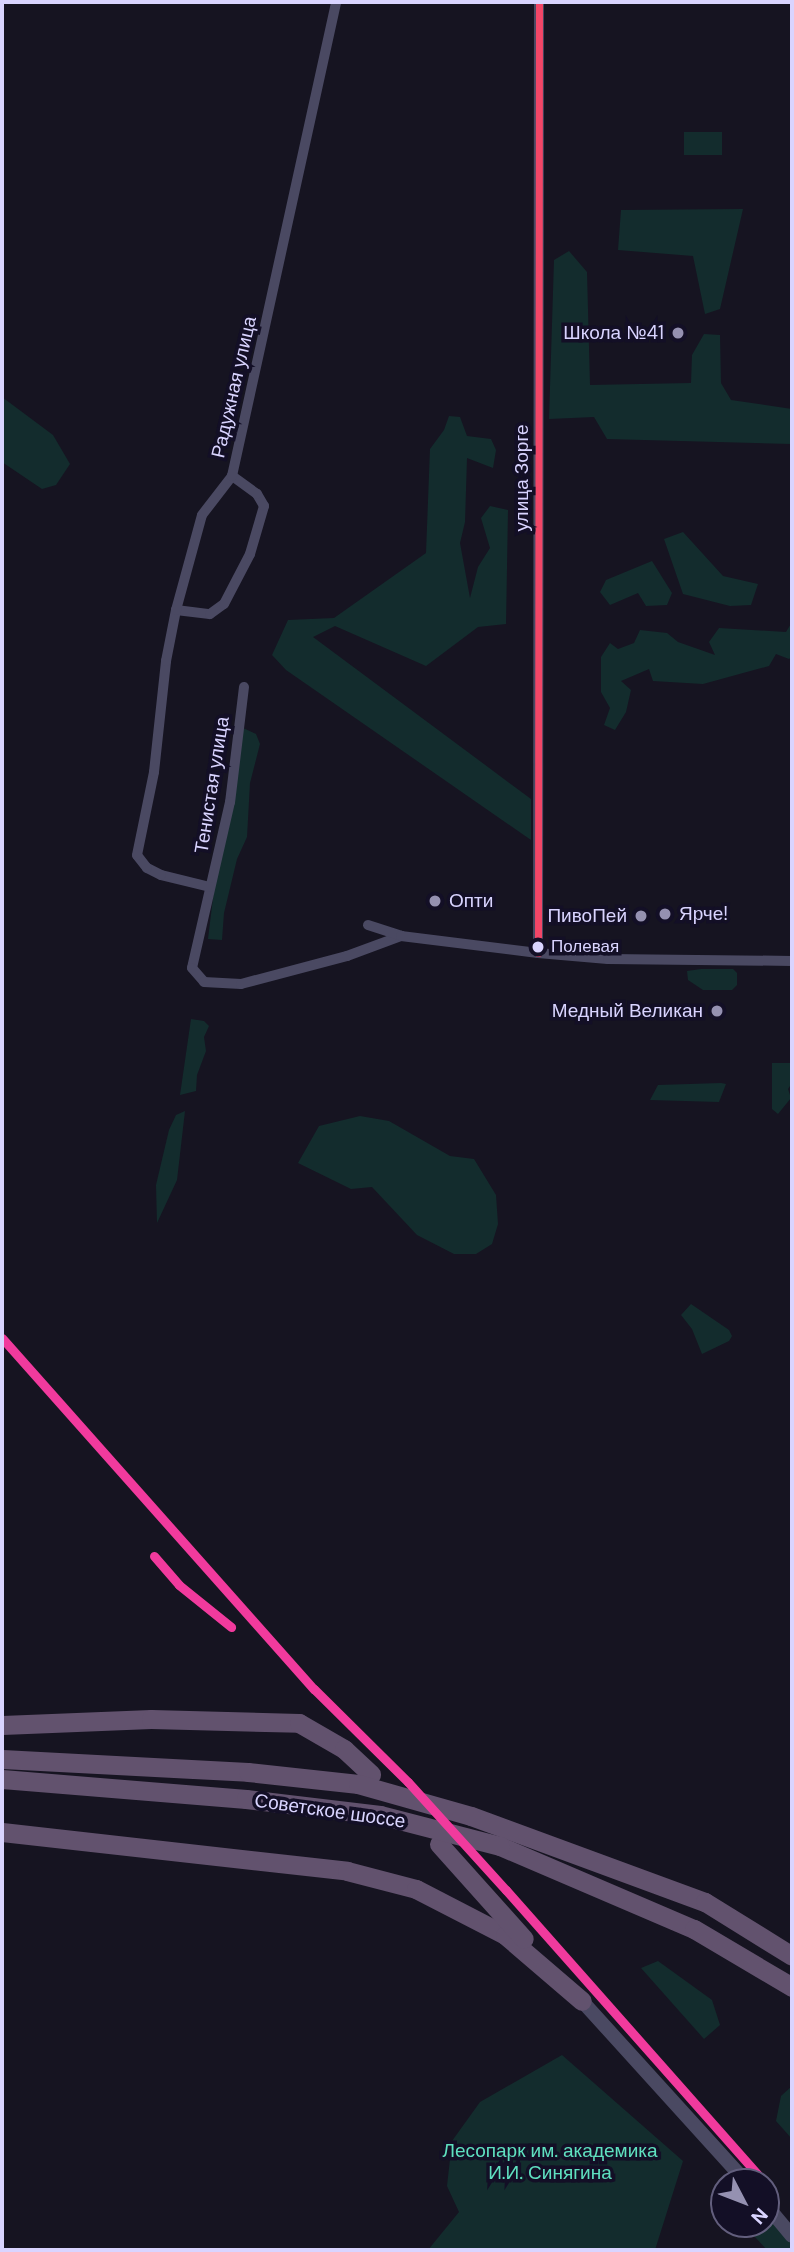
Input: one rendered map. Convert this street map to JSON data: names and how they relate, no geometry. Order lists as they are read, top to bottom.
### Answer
{
  "streets": {
    "highway": ["Советское шоссе"],
    "street": ["Радужная улица", "улица Зорге", "Тенистая улица"]
  },
  "crossings": [
    ["Радужная улица", "Тенистая улица"]
  ],
  "parks": ["Лесопарк им. академика И.И. Синягина"],
  "places": [
    "Школа №41",
    "Опти",
    "Ярче!",
    "ПивоПей",
    "Полевая",
    "Медный Великан"
  ],
  "north": "bottom right"
}
